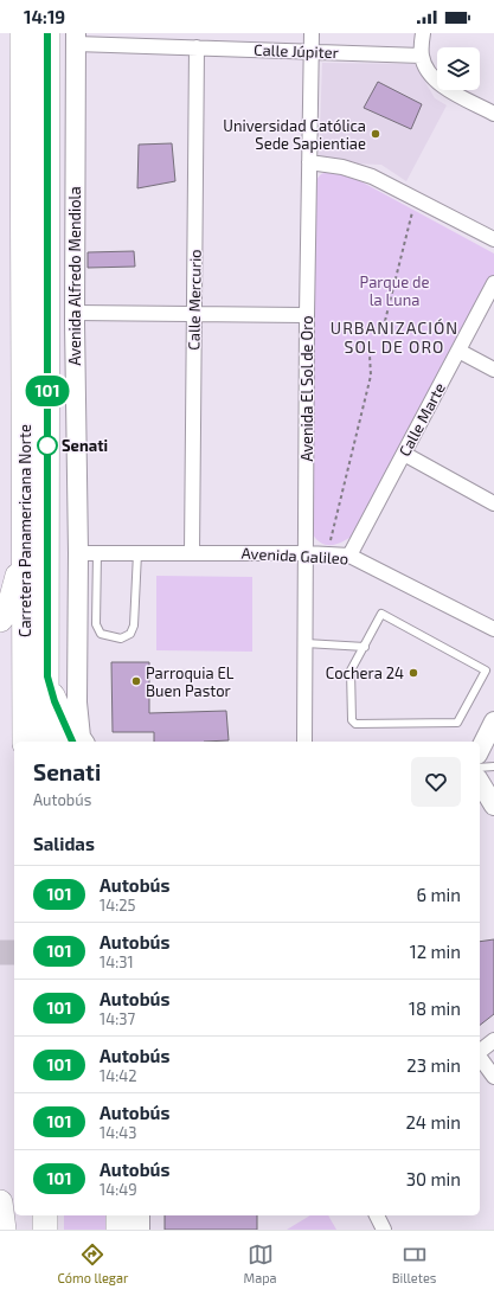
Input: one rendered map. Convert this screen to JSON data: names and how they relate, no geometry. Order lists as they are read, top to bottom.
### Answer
{
  "streets": {
    "highway": ["Carretera Panamericana Norte"],
    "main road": ["Avenida Alfredo Mendiola"],
    "street": [
      "Calle Júpiter",
      "Calle Mercurio",
      "Avenida El Sol de Oro",
      "Calle Marte",
      "Avenida Galileo"
    ]
  },
  "crossings": [
    ["Calle Júpiter", "Avenida Alfredo Mendiola"],
    ["Calle Júpiter", "Calle Mercurio"],
    ["Calle Júpiter", "Avenida El Sol de Oro"],
    ["Avenida Alfredo Mendiola", "Avenida Galileo"],
    ["Calle Mercurio", "Avenida Galileo"],
    ["Avenida El Sol de Oro", "Avenida Galileo"],
    ["Calle Marte", "Avenida Galileo"]
  ],
  "districts": ["URBANIZACIÓN SOL DE ORO"],
  "parks": ["Parque de la Luna"],
  "places": [
    "Universidad Católica Sede Sapientiae",
    "Senati",
    "Cochera 24",
    "Parroquia EL Buen Pastor"
  ],
  "lines": ["bus line 101"],
  "page": {
    "status": "14:19",
    "on_map": "101",
    "heading": [
      ["Senati", "Autobús"],
      "Salidas"
    ],
    "list": [
      {
        "mark": "101",
        "name": "Autobús",
        "note": "14:25",
        "value": "6 min"
      },
      {
        "mark": "101",
        "name": "Autobús",
        "note": "14:31",
        "value": "12 min"
      },
      {
        "mark": "101",
        "name": "Autobús",
        "note": "14:37",
        "value": "18 min"
      },
      {
        "mark": "101",
        "name": "Autobús",
        "note": "14:42",
        "value": "23 min"
      },
      {
        "mark": "101",
        "name": "Autobús",
        "note": "14:43",
        "value": "24 min"
      },
      {
        "mark": "101",
        "name": "Autobús",
        "note": "14:49",
        "value": "30 min"
      }
    ],
    "tabs": ["Cómo llegar", "Mapa", "Billetes"]
  }
}
